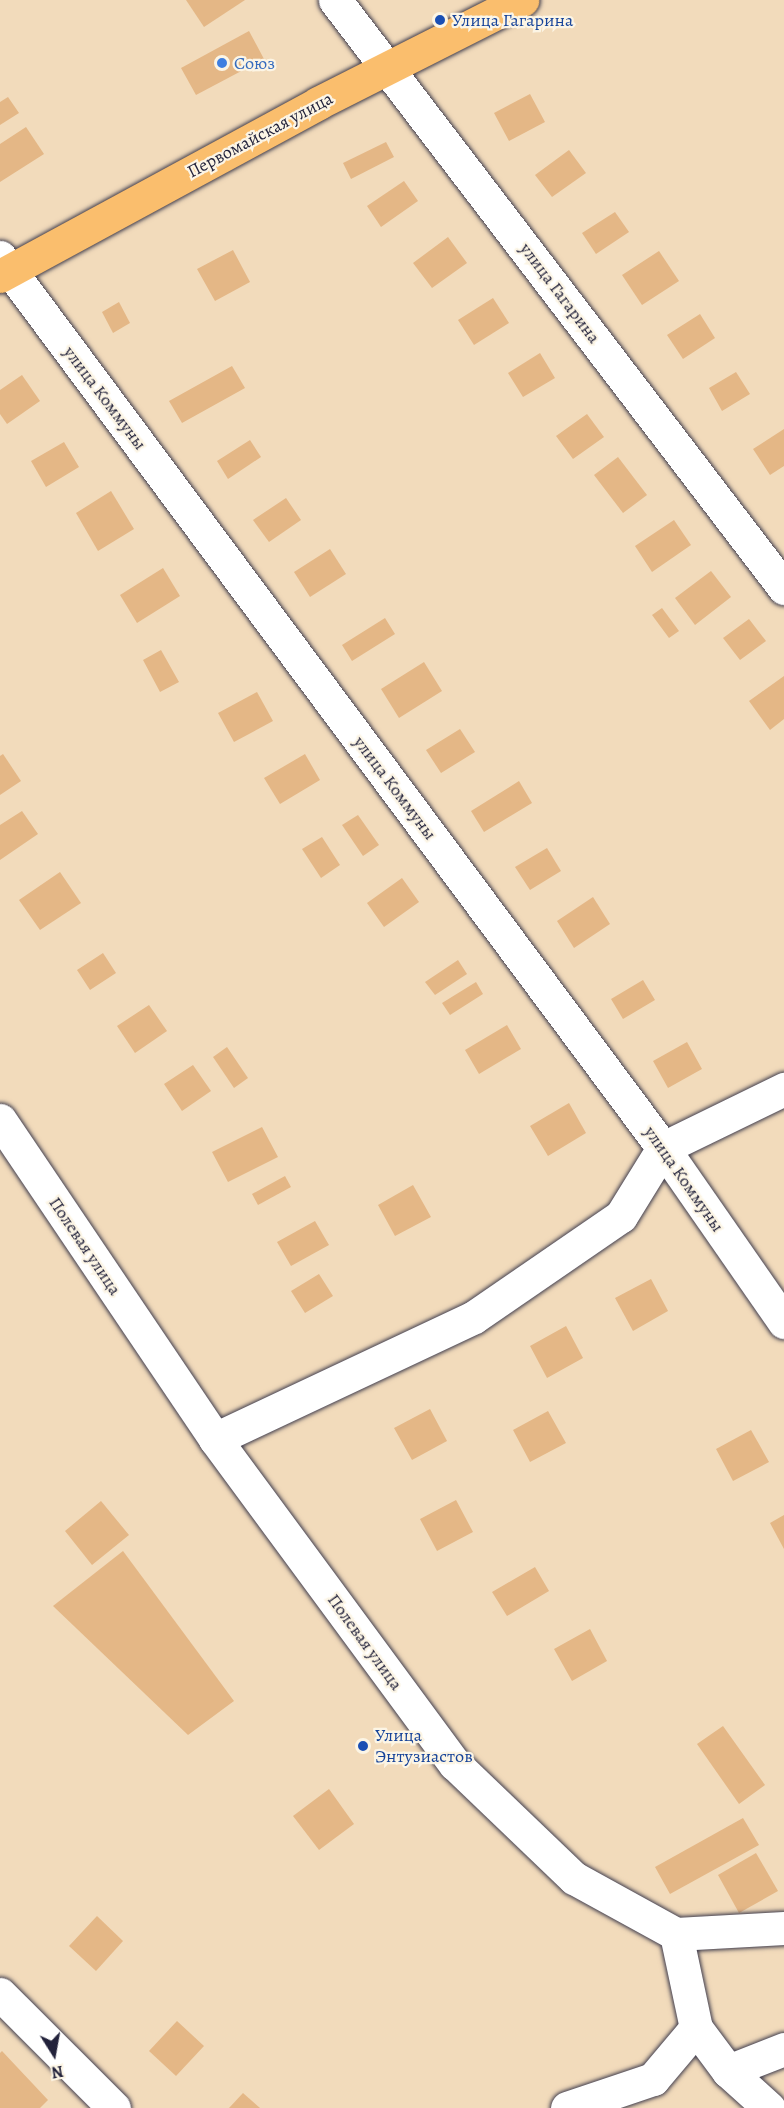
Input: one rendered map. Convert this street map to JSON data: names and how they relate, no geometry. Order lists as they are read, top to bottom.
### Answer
{
  "streets": {
    "main road": ["Первомайская улица"],
    "street": ["улица Гагарина", "улица Коммуны", "Полевая улица"]
  },
  "crossings": [
    ["Первомайская улица", "улица Гагарина"],
    ["Первомайская улица", "улица Коммуны"]
  ],
  "places": ["Улица Гагарина", "Союз", "Улица Энтузиастов"],
  "north": "bottom"
}
